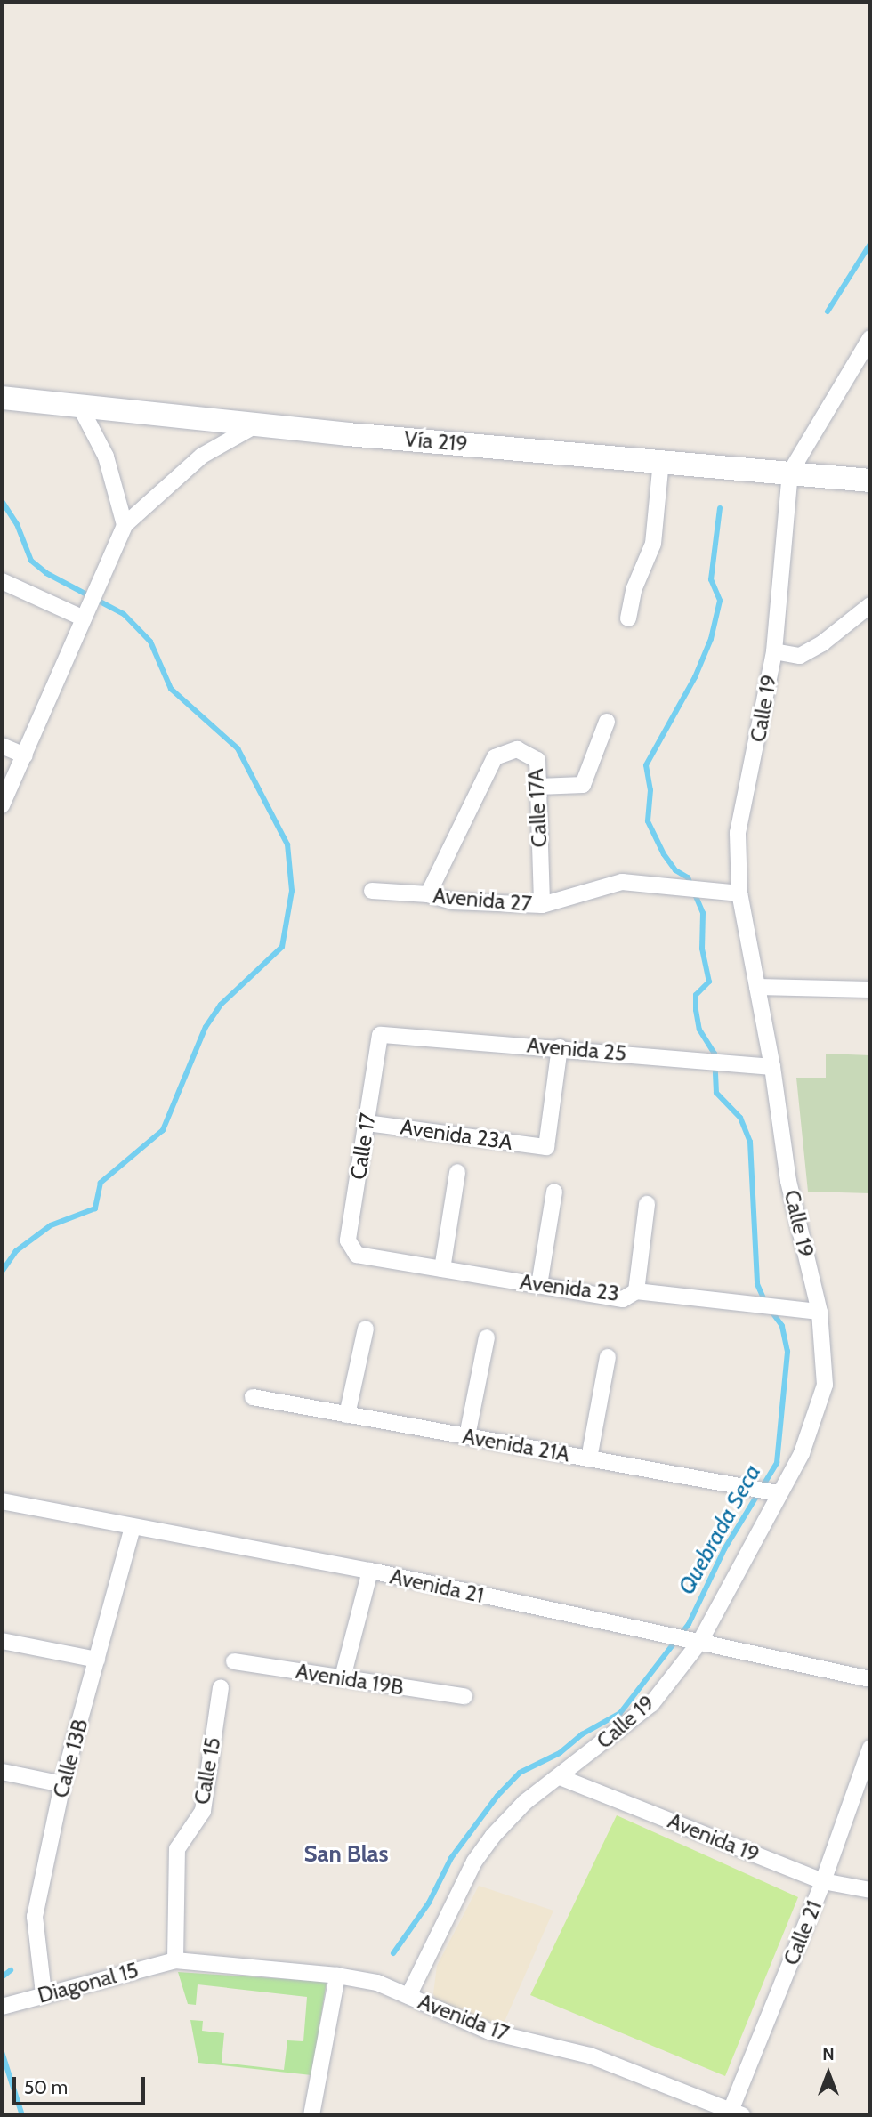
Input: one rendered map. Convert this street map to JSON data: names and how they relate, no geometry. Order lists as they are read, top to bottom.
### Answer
{
  "streets": {
    "main road": ["Vía 219"],
    "street": [
      "Calle 19",
      "Calle 17A",
      "Avenida 27",
      "Avenida 25",
      "Avenida 23A",
      "Calle 17",
      "Avenida 23",
      "Avenida 21A",
      "Avenida 21",
      "Avenida 19B",
      "Calle 13B",
      "Calle 15",
      "Avenida 19",
      "Calle 21",
      "Diagonal 15",
      "Avenida 17"
    ]
  },
  "crossings": [
    ["Vía 219", "Calle 19"],
    ["Calle 19", "Avenida 27"],
    ["Calle 19", "Avenida 25"],
    ["Calle 19", "Avenida 23"],
    ["Calle 19", "Avenida 21A"],
    ["Calle 19", "Avenida 21"],
    ["Calle 19", "Avenida 19"],
    ["Calle 19", "Avenida 17"],
    ["Calle 17A", "Avenida 27"],
    ["Avenida 25", "Avenida 23A"],
    ["Avenida 25", "Calle 17"],
    ["Avenida 23A", "Calle 17"],
    ["Calle 17", "Avenida 23"],
    ["Avenida 21", "Calle 13B"],
    ["Calle 13B", "Diagonal 15"],
    ["Calle 15", "Diagonal 15"],
    ["Calle 15", "Avenida 17"],
    ["Avenida 19", "Calle 21"],
    ["Calle 21", "Avenida 17"],
    ["Diagonal 15", "Avenida 17"]
  ],
  "districts": ["San Blas"],
  "water": ["Quebrada Seca"],
  "scale_bar": "50 m",
  "north": "top"
}
